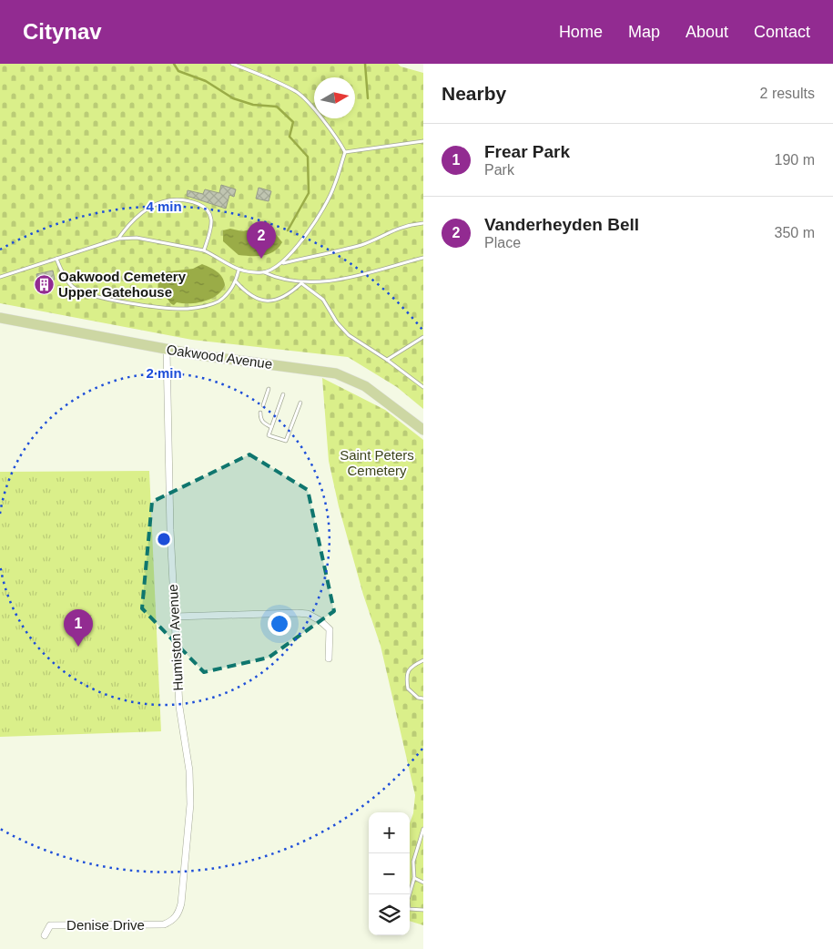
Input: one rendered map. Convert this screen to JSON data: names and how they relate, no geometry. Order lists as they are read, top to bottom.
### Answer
{
  "streets": {
    "main road": ["Oakwood Avenue"],
    "street": ["Humiston Avenue", "Denise Drive"]
  },
  "crossings": [
    ["Oakwood Avenue", "Humiston Avenue"],
    ["Humiston Avenue", "Denise Drive"]
  ],
  "parks": ["Saint Peters Cemetery"],
  "places": {
    "building": ["Oakwood Cemetery Upper Gatehouse"]
  },
  "north": "right",
  "page": {
    "header": "Citynav",
    "nav": [
      "Home",
      "Map",
      "About",
      "Contact"
    ],
    "heading": ["Nearby", "2 results"],
    "list": [
      {
        "mark": "1",
        "name": "Frear Park",
        "note": "Park",
        "value": "190 m"
      },
      {
        "mark": "2",
        "name": "Vanderheyden Bell",
        "note": "Place",
        "value": "350 m"
      }
    ],
    "pins": ["2", "1"],
    "map_buttons": ["+", "−"]
  },
  "rings": ["4 min", "2 min"]
}
